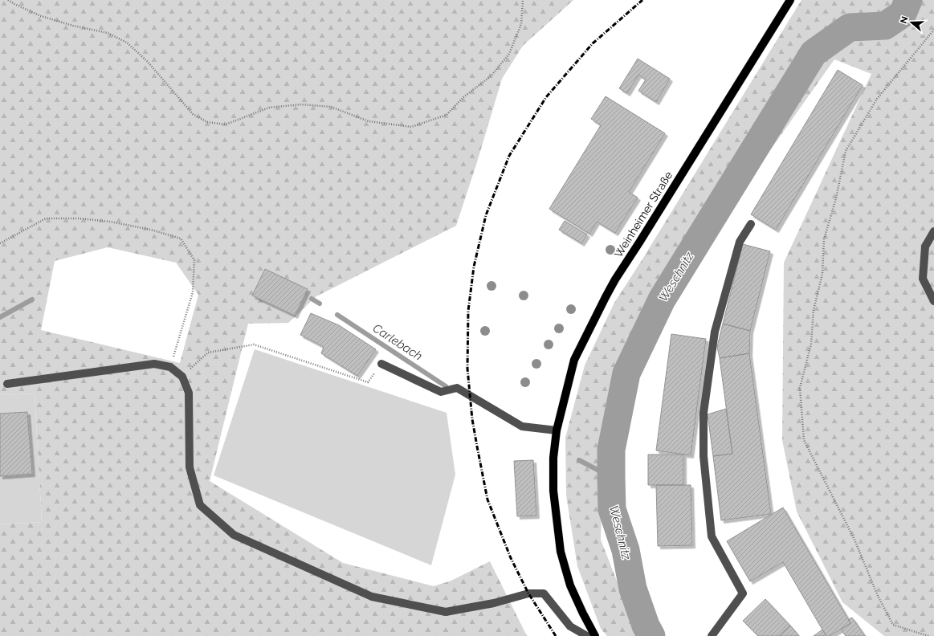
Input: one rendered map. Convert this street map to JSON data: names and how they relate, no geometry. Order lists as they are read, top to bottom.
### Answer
{
  "streets": {
    "main road": ["Weinheimer Straße"]
  },
  "water": ["Weschnitz", "Carlebach"],
  "north": "left"
}
